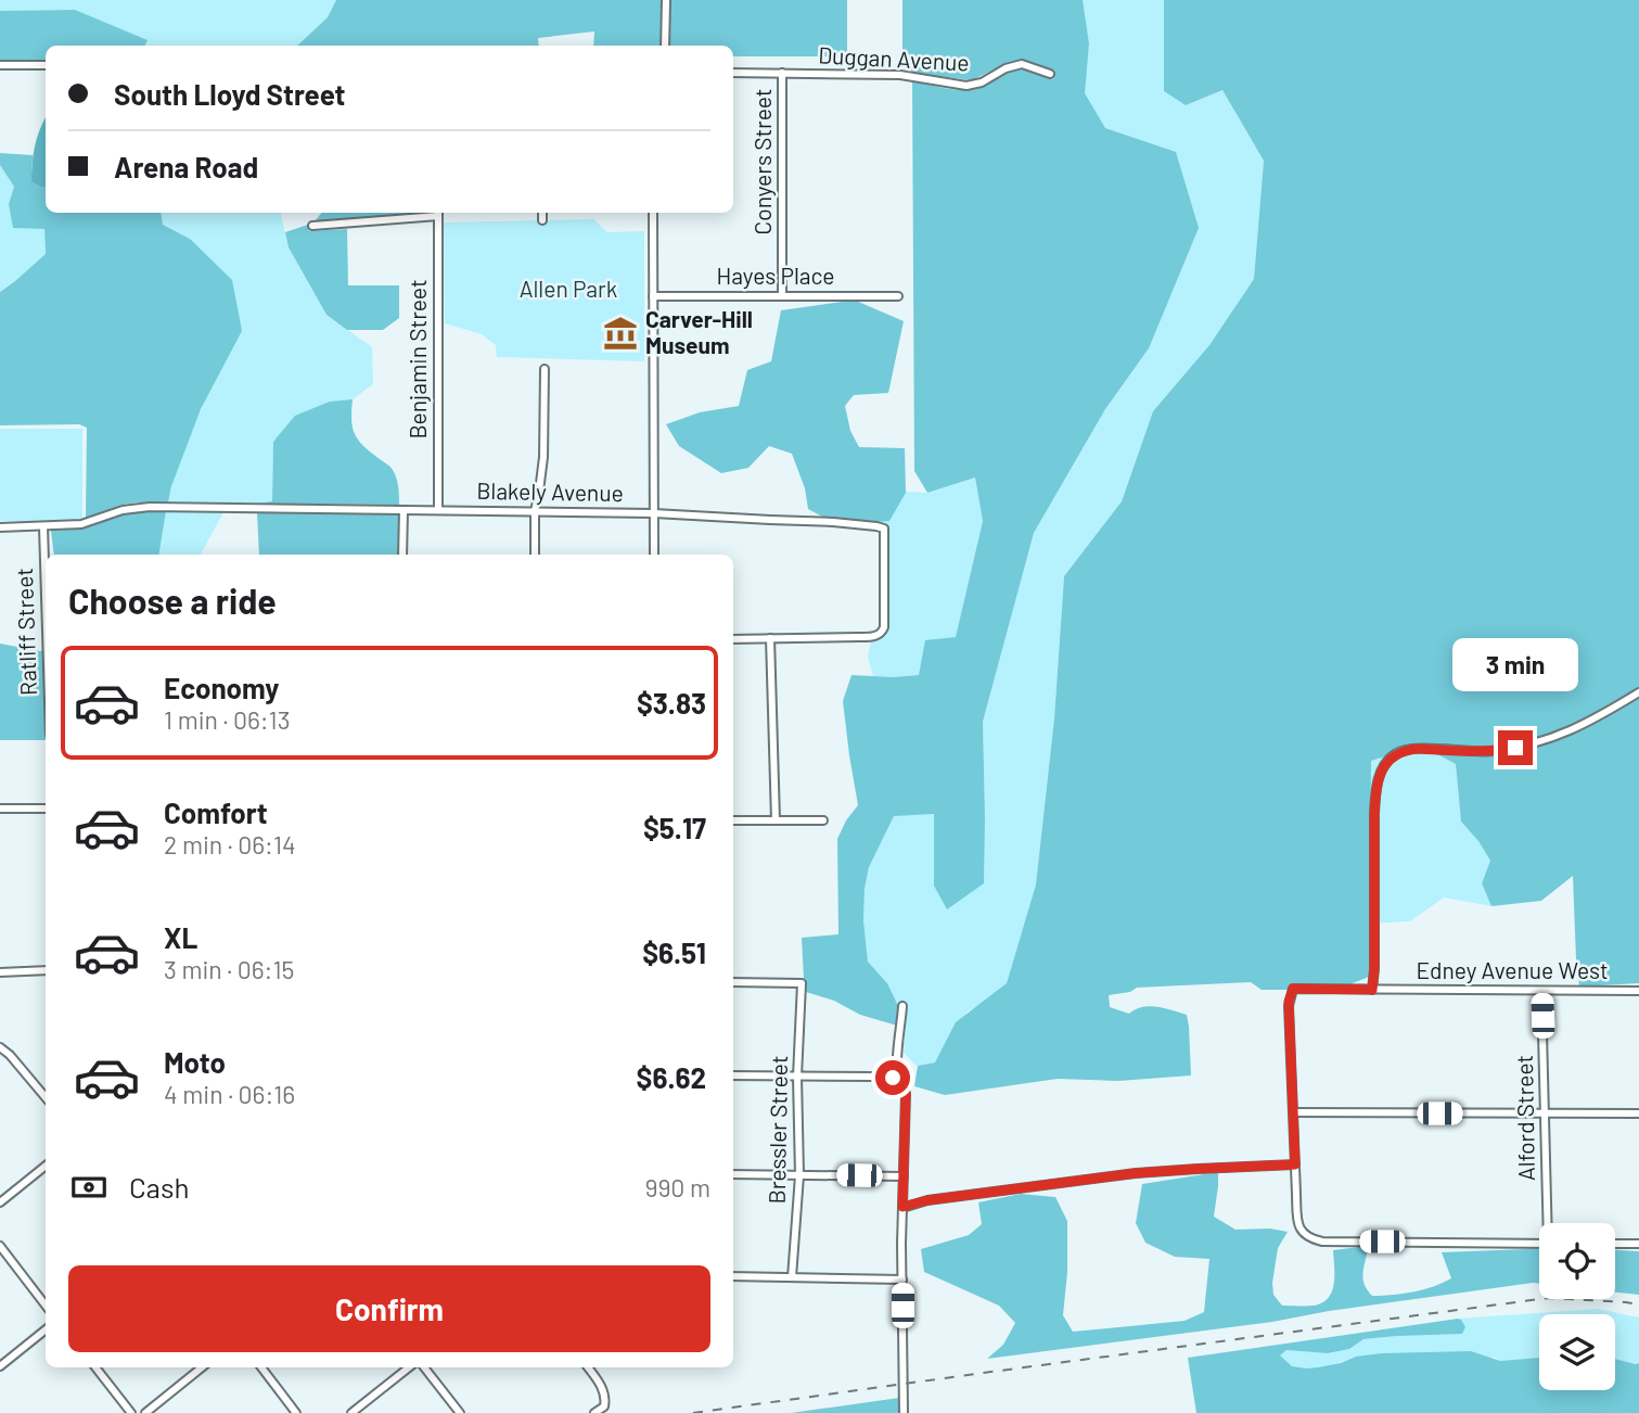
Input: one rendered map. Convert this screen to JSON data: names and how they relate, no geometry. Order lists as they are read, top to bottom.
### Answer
{
  "streets": {
    "street": [
      "Duggan Avenue",
      "Conyers Street",
      "Hayes Place",
      "Benjamin Street",
      "Blakely Avenue",
      "Ratliff Street",
      "Edney Avenue West",
      "Alford Street",
      "Bressler Street"
    ]
  },
  "crossings": [
    ["Duggan Avenue", "Conyers Street"],
    ["Conyers Street", "Hayes Place"],
    ["Benjamin Street", "Blakely Avenue"],
    ["Blakely Avenue", "Ratliff Street"],
    ["Edney Avenue West", "Alford Street"]
  ],
  "parks": ["Allen Park"],
  "places": {
    "museum": ["Carver-Hill Museum"]
  },
  "page": {
    "banner": ["South Lloyd Street", "Arena Road"],
    "heading": "Choose a ride",
    "bubble": "3 min",
    "list": [
      {
        "name": "Economy",
        "note": "1 min · 06:13",
        "value": "$3.83"
      },
      {
        "name": "Comfort",
        "note": "2 min · 06:14",
        "value": "$5.17"
      },
      {
        "name": "XL",
        "note": "3 min · 06:15",
        "value": "$6.51"
      },
      {
        "name": "Moto",
        "note": "4 min · 06:16",
        "value": "$6.62"
      }
    ],
    "pay": ["Cash", "990 m"],
    "buttons": "Confirm"
  }
}
